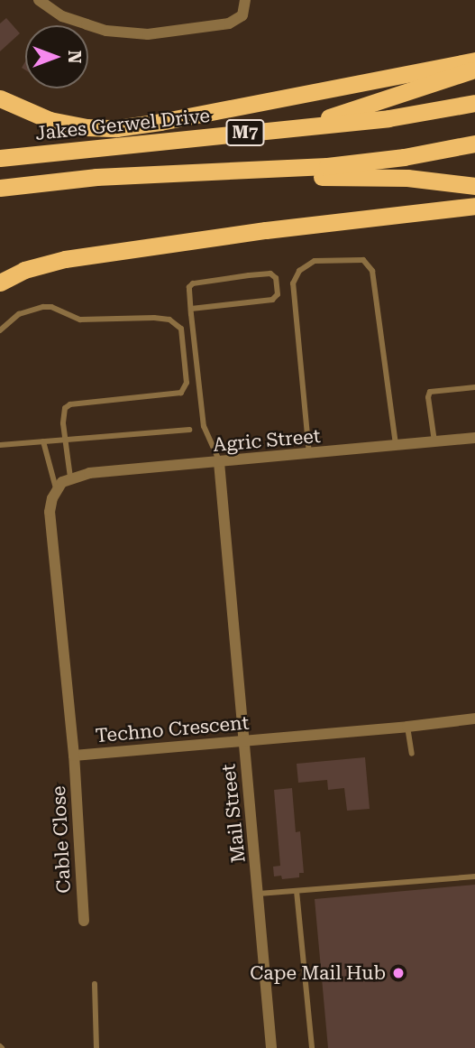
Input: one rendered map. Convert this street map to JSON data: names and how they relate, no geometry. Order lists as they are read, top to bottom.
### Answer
{
  "streets": {
    "highway": ["Jakes Gerwel Drive", "M7"],
    "street": [
      "Agric Street",
      "Techno Crescent",
      "Mail Street",
      "Cable Close"
    ]
  },
  "crossings": [
    ["Agric Street", "Techno Crescent"],
    ["Agric Street", "Mail Street"],
    ["Techno Crescent", "Mail Street"],
    ["Techno Crescent", "Cable Close"]
  ],
  "places": ["Cape Mail Hub"],
  "north": "right"
}
